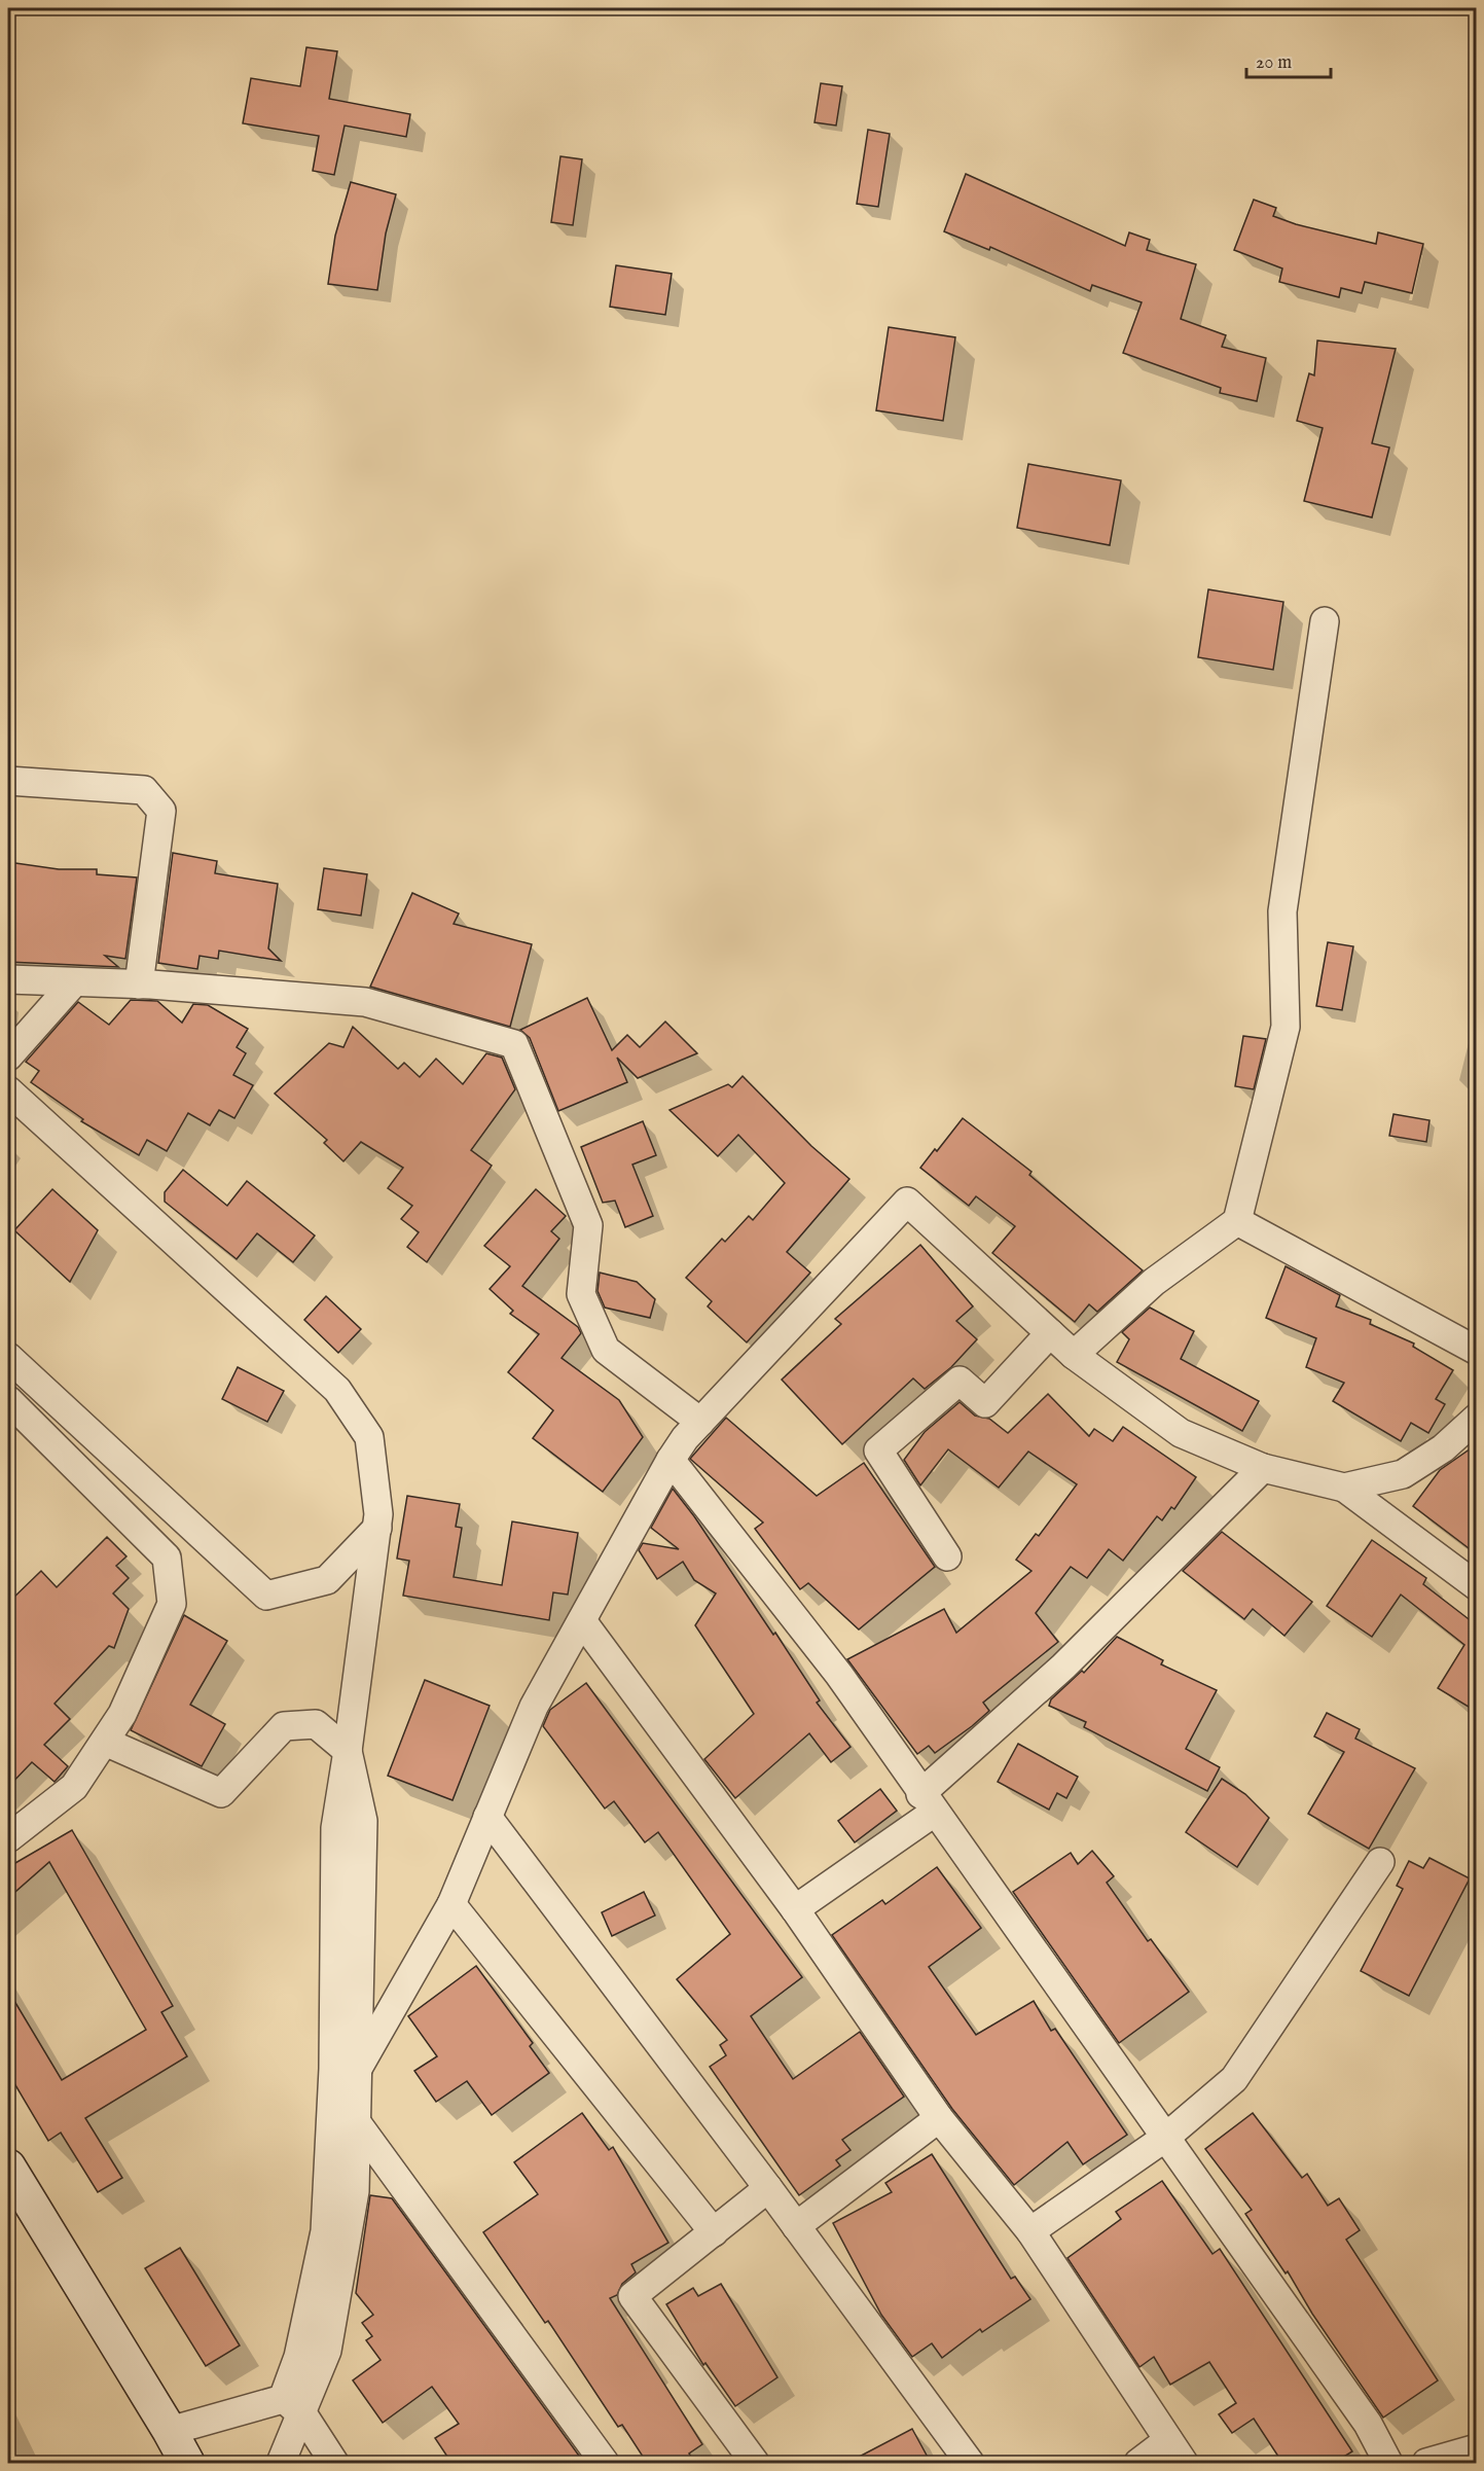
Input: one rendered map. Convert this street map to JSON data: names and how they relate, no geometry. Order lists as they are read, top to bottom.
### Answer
{
  "scale_bar": "20 m"
}
